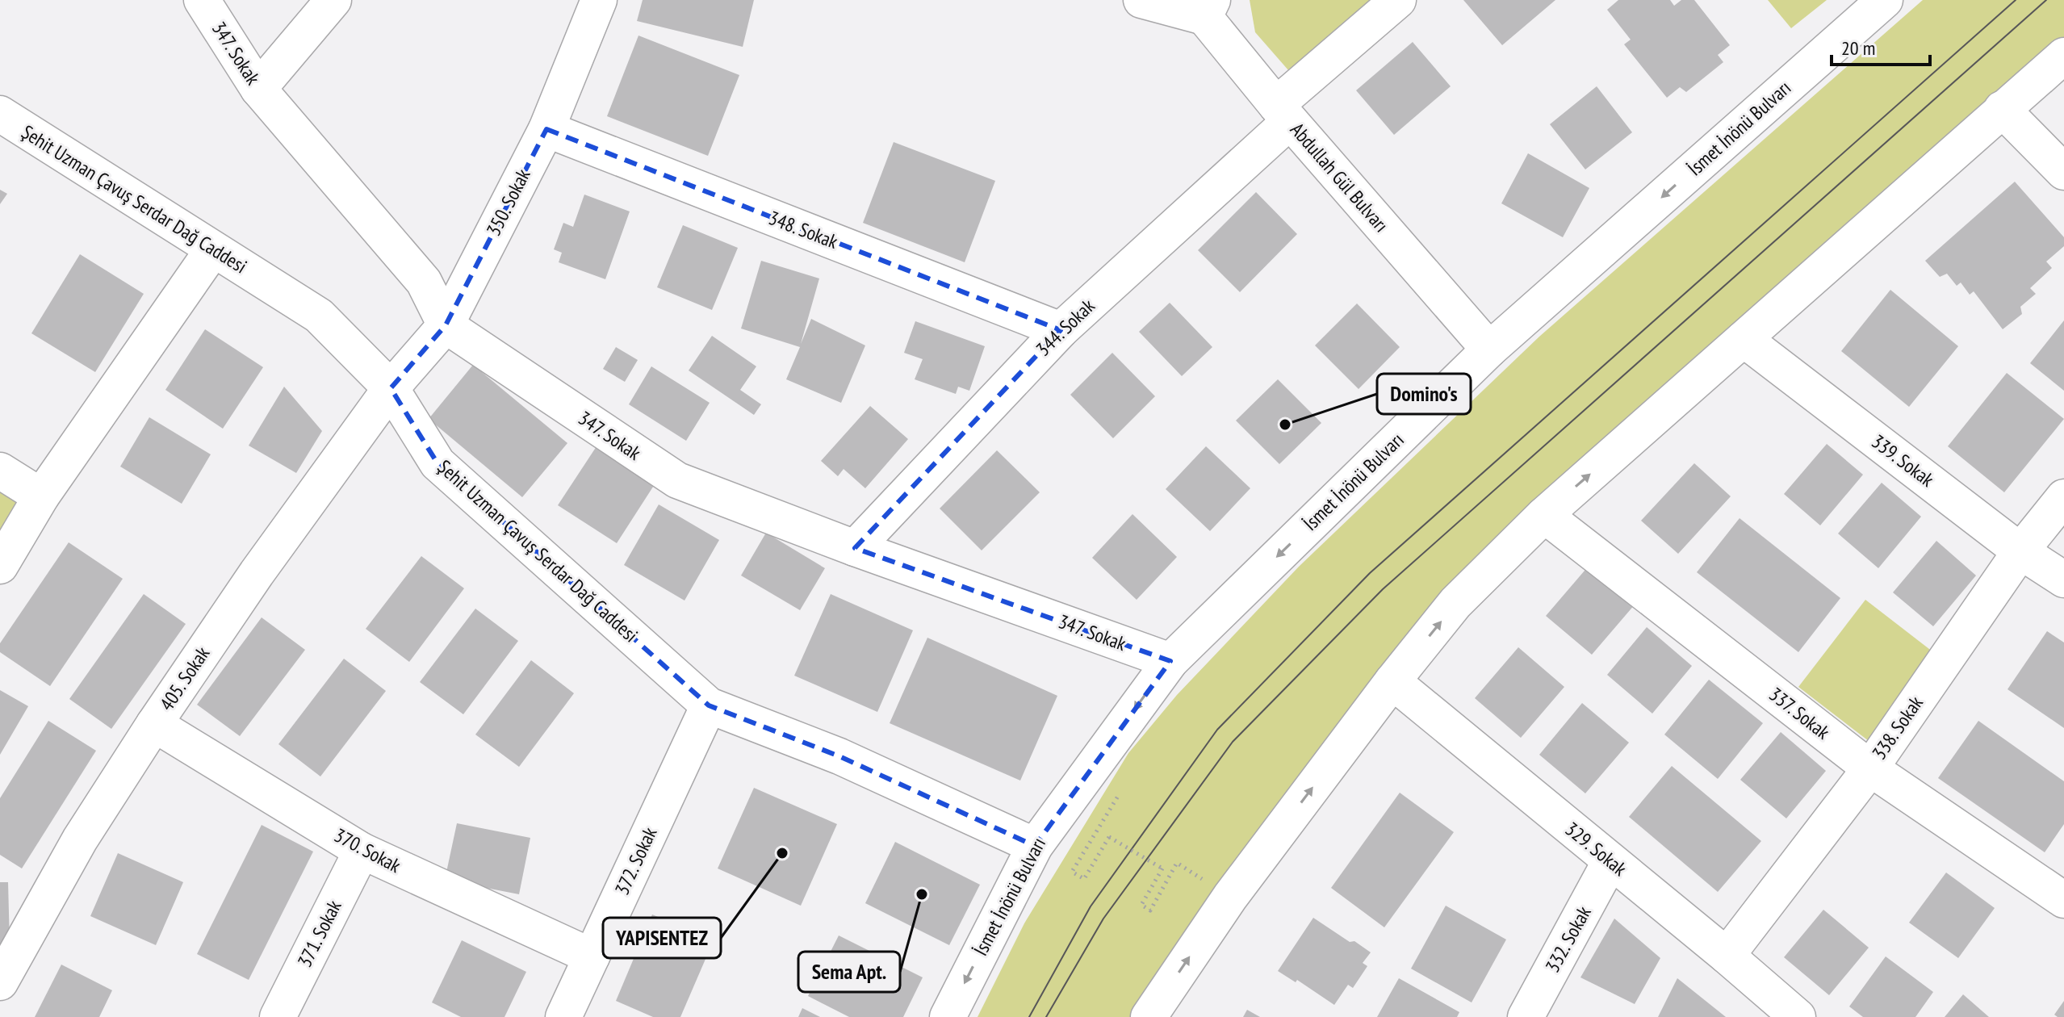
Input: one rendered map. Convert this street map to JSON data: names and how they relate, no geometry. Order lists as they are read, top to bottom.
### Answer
{
  "streets": {
    "street": [
      "347. Sokak",
      "İsmet İnönü Bulvarı",
      "Abdullah Gül Bulvarı",
      "Şehit Uzman Çavuş Serdar Dağ Caddesi",
      "350. Sokak",
      "348. Sokak",
      "344. Sokak",
      "339. Sokak",
      "405. Sokak",
      "337. Sokak",
      "338. Sokak",
      "329. Sokak",
      "370. Sokak",
      "372. Sokak",
      "371. Sokak",
      "332. Sokak"
    ]
  },
  "crossings": [
    ["347. Sokak", "İsmet İnönü Bulvarı"],
    ["347. Sokak", "350. Sokak"],
    ["347. Sokak", "344. Sokak"],
    ["İsmet İnönü Bulvarı", "Abdullah Gül Bulvarı"],
    ["İsmet İnönü Bulvarı", "Şehit Uzman Çavuş Serdar Dağ Caddesi"],
    ["Abdullah Gül Bulvarı", "344. Sokak"],
    ["Şehit Uzman Çavuş Serdar Dağ Caddesi", "350. Sokak"],
    ["Şehit Uzman Çavuş Serdar Dağ Caddesi", "405. Sokak"],
    ["Şehit Uzman Çavuş Serdar Dağ Caddesi", "372. Sokak"],
    ["350. Sokak", "348. Sokak"],
    ["350. Sokak", "405. Sokak"],
    ["348. Sokak", "344. Sokak"],
    ["339. Sokak", "338. Sokak"],
    ["405. Sokak", "370. Sokak"],
    ["337. Sokak", "338. Sokak"],
    ["338. Sokak", "329. Sokak"],
    ["329. Sokak", "332. Sokak"],
    ["370. Sokak", "372. Sokak"],
    ["370. Sokak", "371. Sokak"]
  ],
  "places": ["Domino's", "YAPISENTEZ", "Sema Apt."],
  "scale_bar": "20 m"
}
